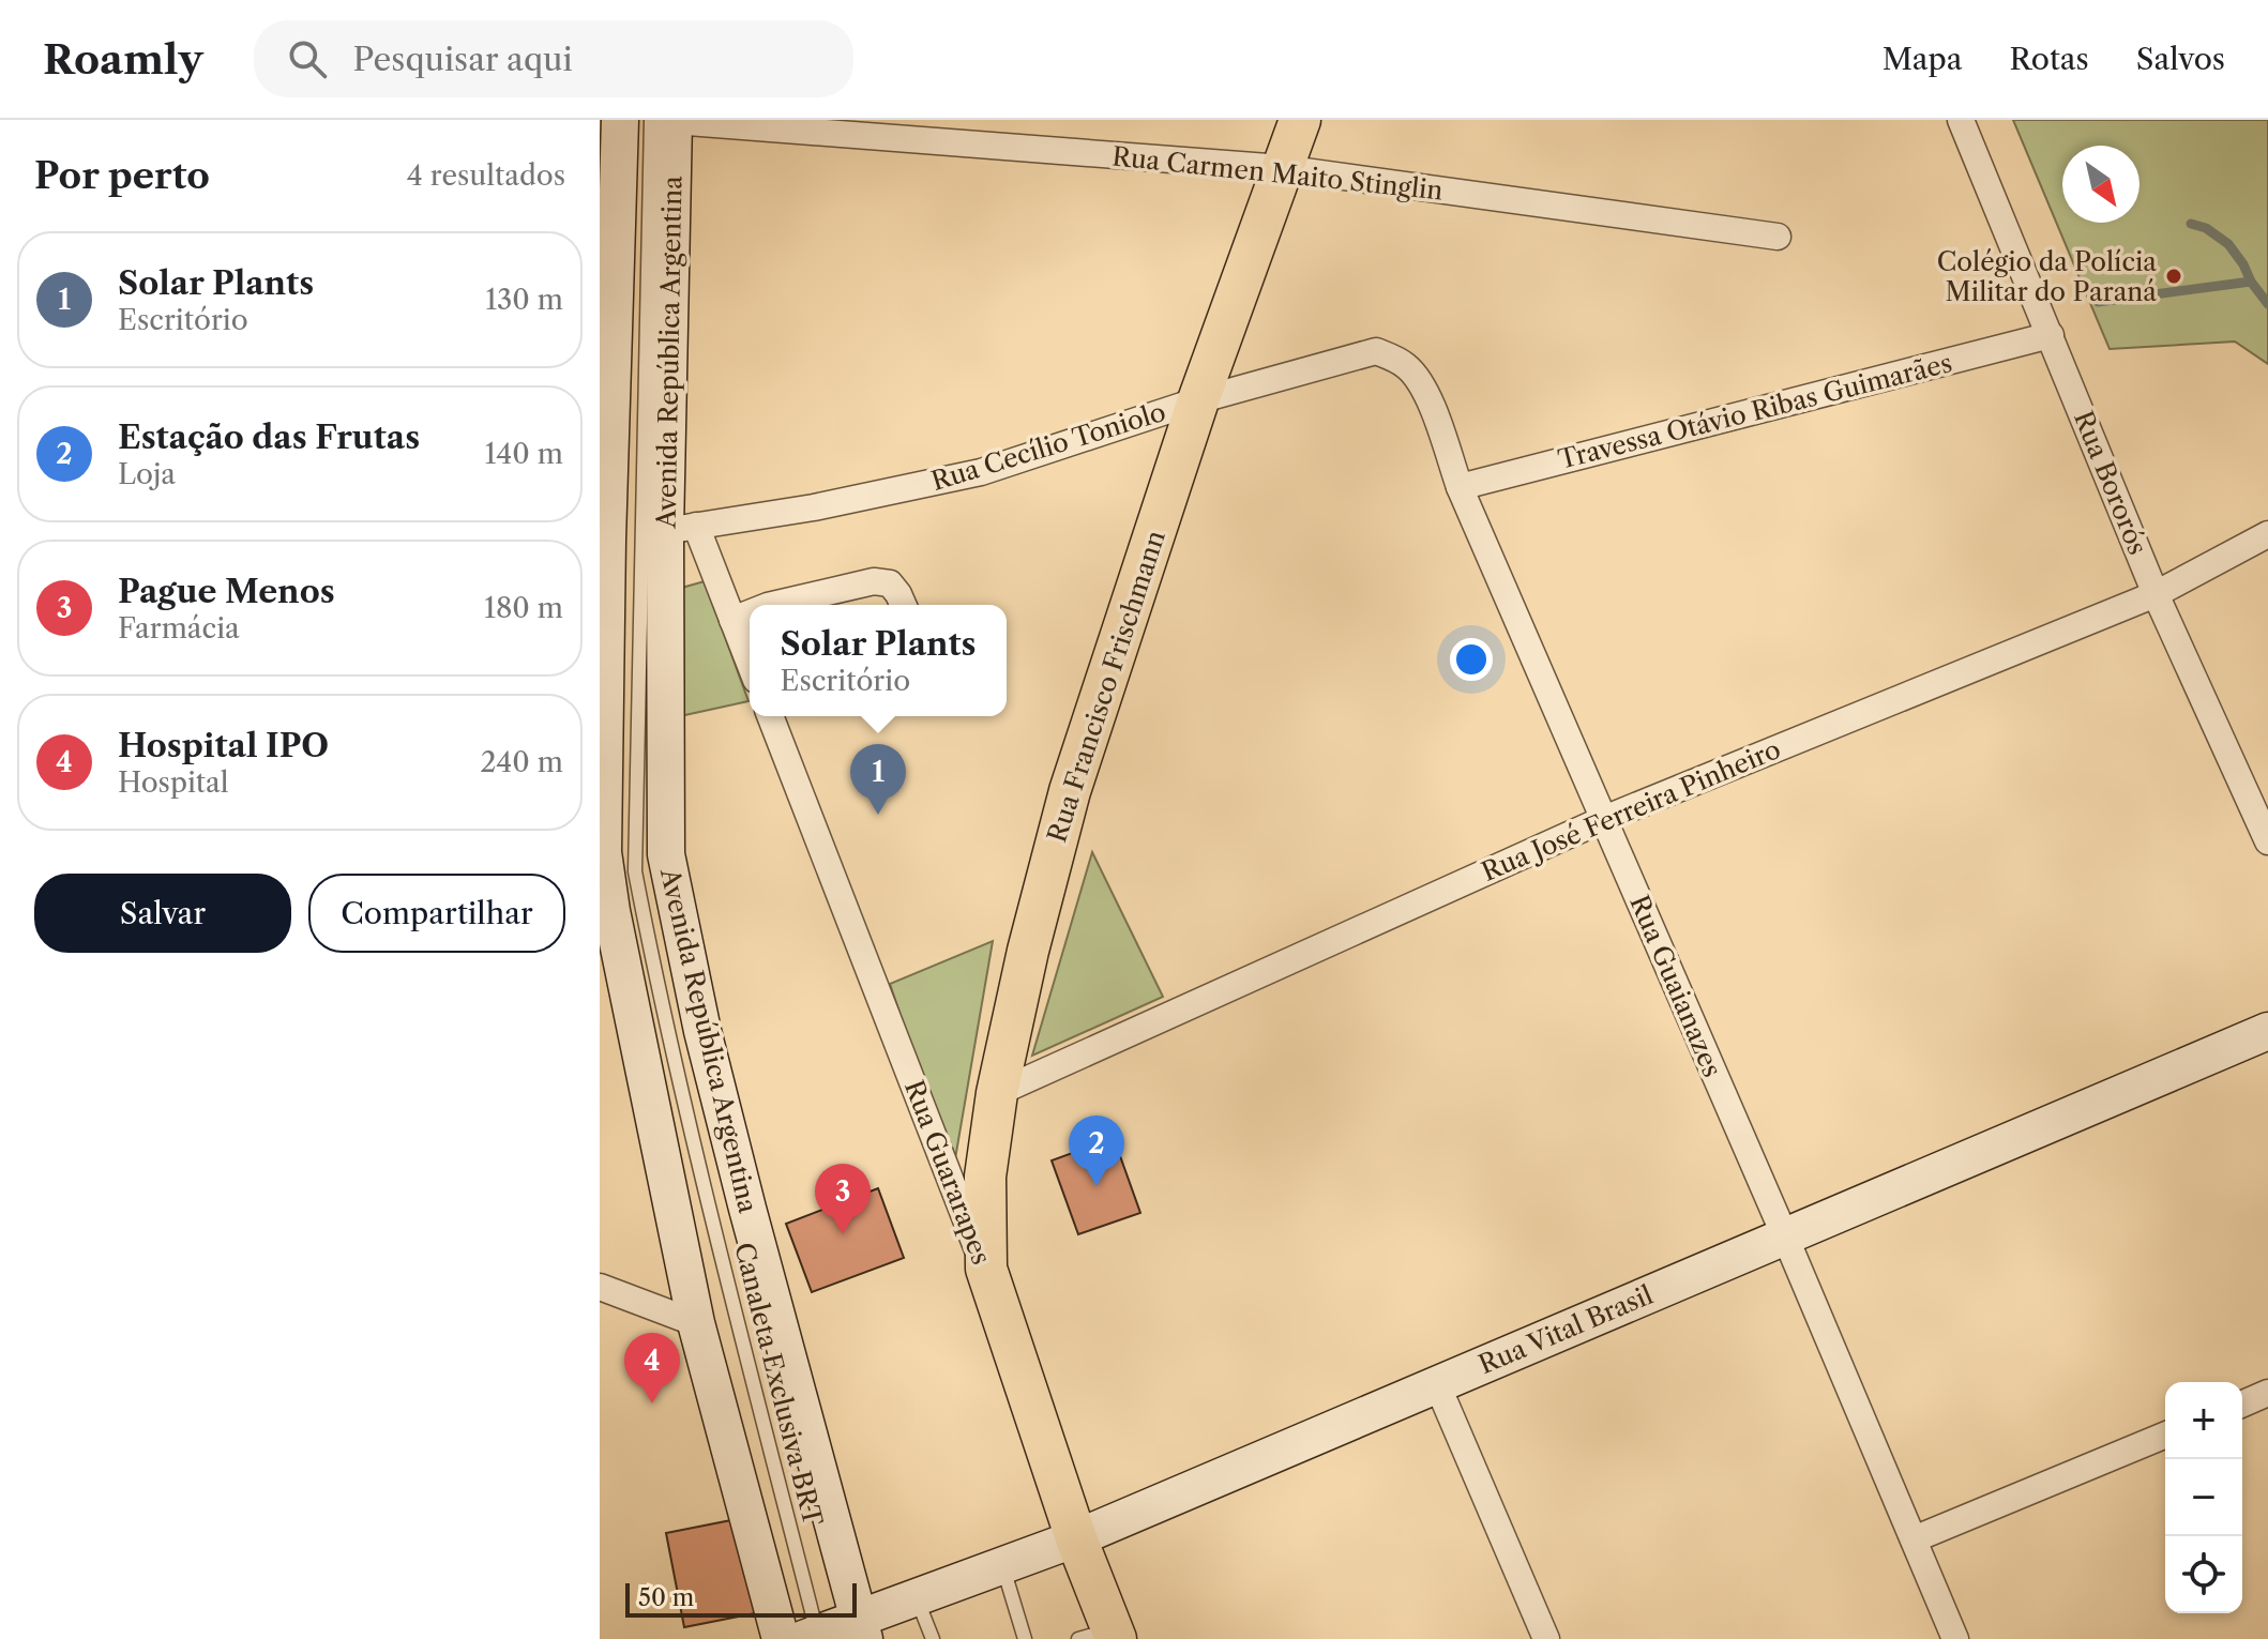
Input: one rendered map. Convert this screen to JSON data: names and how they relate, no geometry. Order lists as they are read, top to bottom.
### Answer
{
  "streets": {
    "main road": ["Rua Francisco Frischmann", "Rua Guararapes"],
    "street": [
      "Rua Carmen Maito Stinglin",
      "Avenida República Argentina",
      "Travessa Otávio Ribas Guimarães",
      "Rua Cecílio Toniolo",
      "Rua Bororós",
      "Rua José Ferreira Pinheiro",
      "Rua Guaianazes",
      "Rua Vital Brasil"
    ],
    "lane": ["Canaleta Exclusiva BRT"]
  },
  "crossings": [
    ["Rua Carmen Maito Stinglin", "Avenida República Argentina"],
    ["Rua Carmen Maito Stinglin", "Rua Francisco Frischmann"],
    ["Avenida República Argentina", "Rua Cecílio Toniolo"],
    ["Avenida República Argentina", "Rua Vital Brasil"],
    ["Travessa Otávio Ribas Guimarães", "Rua Bororós"],
    ["Travessa Otávio Ribas Guimarães", "Rua Guaianazes"],
    ["Rua Cecílio Toniolo", "Rua Francisco Frischmann"],
    ["Rua Cecílio Toniolo", "Rua Guaianazes"],
    ["Rua Bororós", "Rua José Ferreira Pinheiro"],
    ["Rua Francisco Frischmann", "Rua José Ferreira Pinheiro"],
    ["Rua Francisco Frischmann", "Rua Guararapes"],
    ["Rua José Ferreira Pinheiro", "Rua Guaianazes"],
    ["Rua Guaianazes", "Rua Vital Brasil"],
    ["Rua Guararapes", "Rua Vital Brasil"],
    ["Rua Vital Brasil", "Canaleta Exclusiva BRT"]
  ],
  "places": ["Colégio da Polícia Militar do Paraná"],
  "scale_bar": "50 m",
  "north": "bottom right",
  "page": {
    "header": "Roamly",
    "search": "Pesquisar aqui",
    "nav": ["Mapa", "Rotas", "Salvos"],
    "heading": ["Por perto", "4 resultados"],
    "list": [
      {
        "mark": "1",
        "name": "Solar Plants",
        "note": "Escritório",
        "value": "130 m"
      },
      {
        "mark": "2",
        "name": "Estação das Frutas",
        "note": "Loja",
        "value": "140 m"
      },
      {
        "mark": "3",
        "name": "Pague Menos",
        "note": "Farmácia",
        "value": "180 m"
      },
      {
        "mark": "4",
        "name": "Hospital IPO",
        "note": "Hospital",
        "value": "240 m"
      }
    ],
    "popup": ["Solar Plants", "Escritório"],
    "pins": [
      "1",
      "2",
      "3",
      "4"
    ],
    "buttons": ["Salvar", "Compartilhar"],
    "map_buttons": ["+", "−"],
    "scale": "50 m"
  }
}
